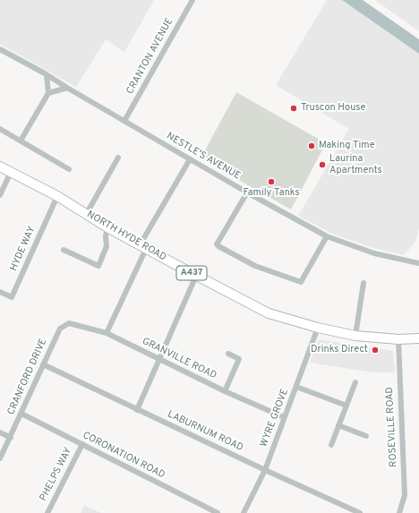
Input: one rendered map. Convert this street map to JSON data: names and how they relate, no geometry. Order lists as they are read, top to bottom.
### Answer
{
  "streets": {
    "main road": ["NORTH HYDE ROAD", "A437"],
    "street": [
      "CRANTON AVENUE",
      "NESTLE'S AVENUE",
      "HYDE WAY",
      "GRANVILLE ROAD",
      "CRANFORD DRIVE",
      "WYRE GROVE",
      "ROSEVILLE ROAD",
      "LABURNUM ROAD",
      "CORONATION ROAD",
      "PHELPS WAY"
    ]
  },
  "crossings": [
    ["CRANTON AVENUE", "NESTLE'S AVENUE"],
    ["NORTH HYDE ROAD", "HYDE WAY"],
    ["NORTH HYDE ROAD", "WYRE GROVE"],
    ["NORTH HYDE ROAD", "ROSEVILLE ROAD"],
    ["GRANVILLE ROAD", "CRANFORD DRIVE"],
    ["GRANVILLE ROAD", "WYRE GROVE"],
    ["CRANFORD DRIVE", "LABURNUM ROAD"],
    ["CRANFORD DRIVE", "CORONATION ROAD"],
    ["WYRE GROVE", "LABURNUM ROAD"],
    ["CORONATION ROAD", "PHELPS WAY"]
  ],
  "places": [
    "Truscon House",
    "Making Time",
    "Laurina Apartments",
    "Family Tanks",
    "Drinks Direct"
  ]
}
